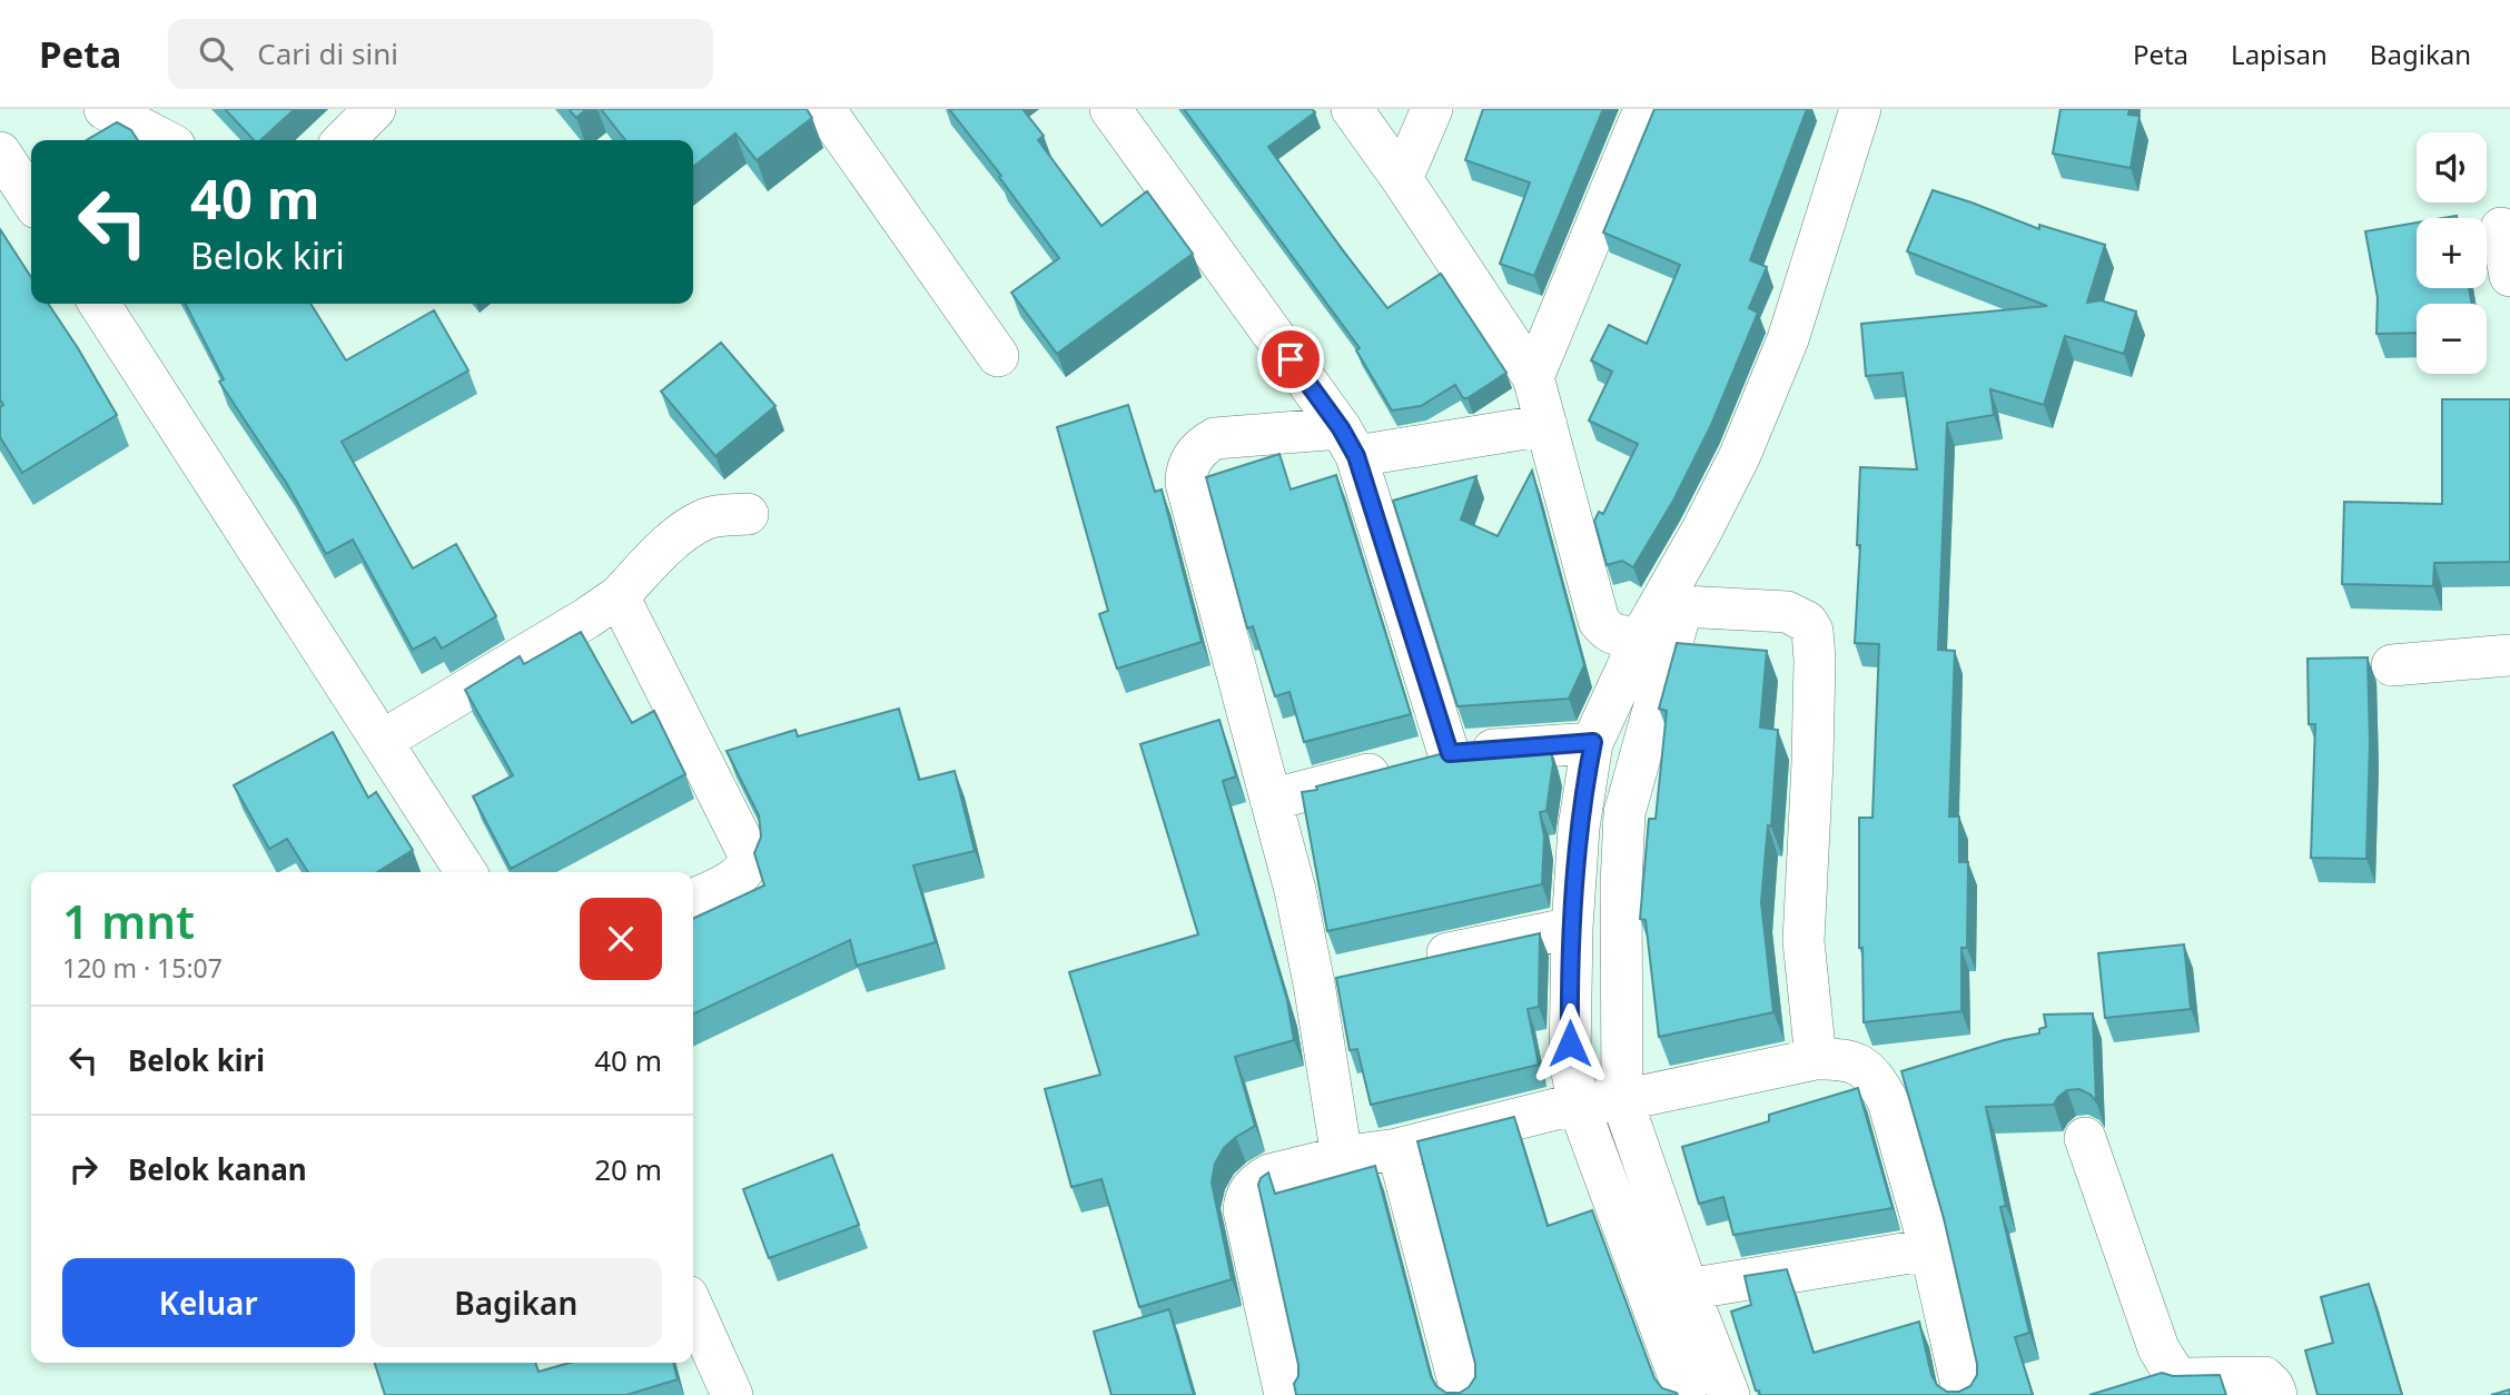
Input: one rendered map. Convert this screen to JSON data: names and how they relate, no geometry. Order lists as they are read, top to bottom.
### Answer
{
  "page": {
    "header": "Peta",
    "search": "Cari di sini",
    "nav": ["Peta", "Lapisan", "Bagikan"],
    "map_buttons": ["+", "−"],
    "turn": ["40 m", "Belok kiri"],
    "heading": ["1 mnt", "120 m · 15:07"],
    "list": [
      {
        "name": "Belok kiri",
        "value": "40 m"
      },
      {
        "name": "Belok kanan",
        "value": "20 m"
      }
    ],
    "buttons": ["Keluar", "Bagikan"]
  }
}
